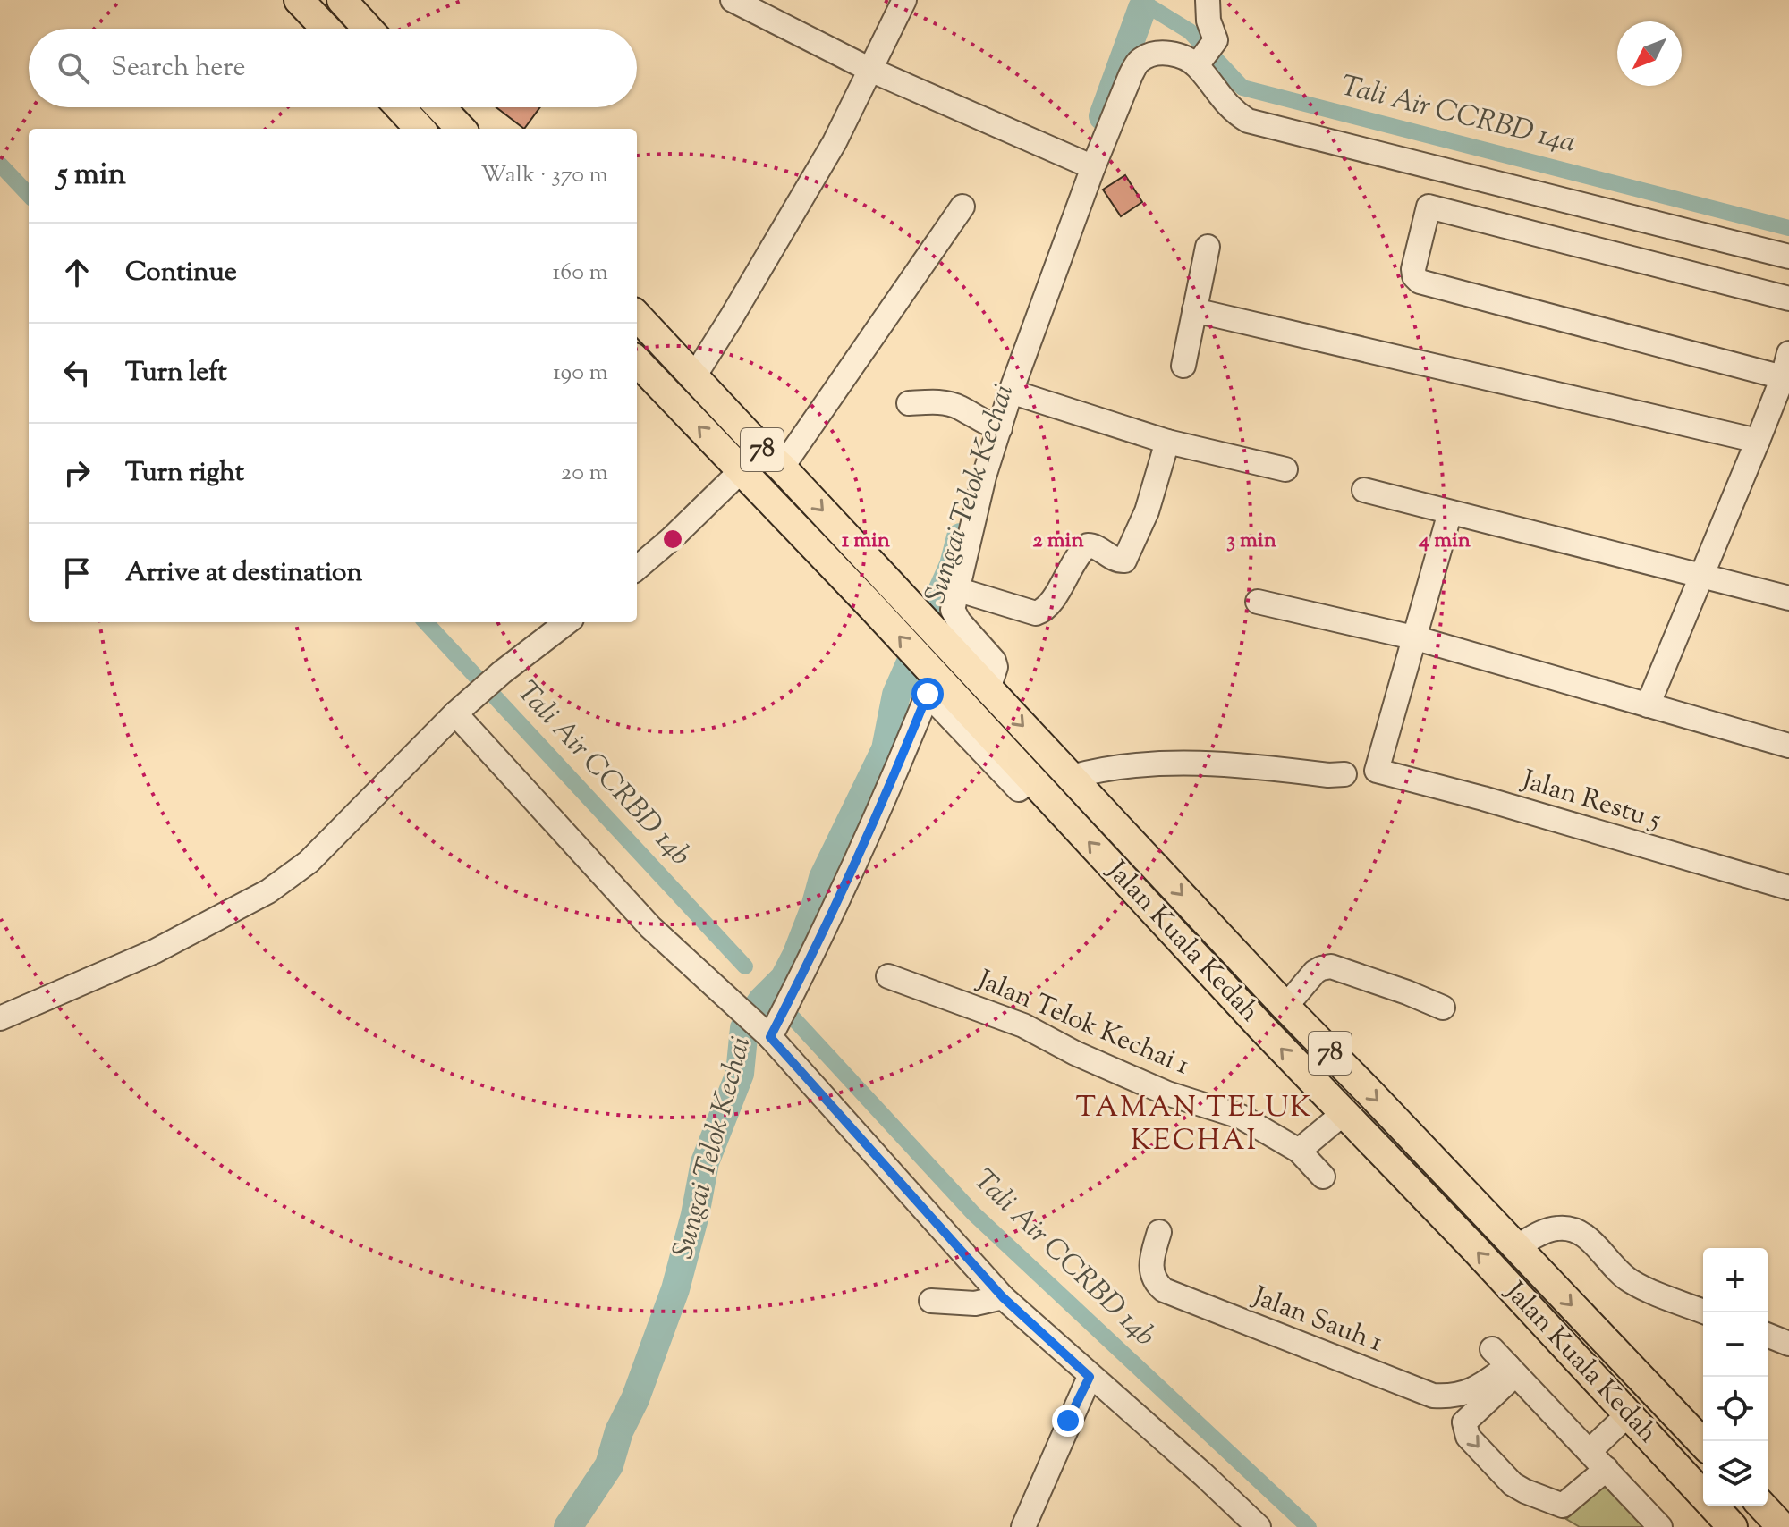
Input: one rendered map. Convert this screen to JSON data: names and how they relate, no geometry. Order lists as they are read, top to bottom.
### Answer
{
  "streets": {
    "main road": ["78", "Jalan Kuala Kedah"],
    "street": ["Jalan Restu 5", "Jalan Telok Kechai 1", "Jalan Sauh 1"]
  },
  "districts": ["TAMAN TELUK KECHAI"],
  "water": ["Tali Air CCRBD 14a", "Sungai Telok Kechai", "Tali Air CCRBD 14b"],
  "north": "bottom left",
  "page": {
    "search": "Search here",
    "heading": ["5 min", "Walk · 370 m"],
    "list": [
      ["Continue", "160 m"],
      ["Turn left", "190 m"],
      ["Turn right", "20 m"],
      "Arrive at destination"
    ],
    "map_buttons": ["+", "−"]
  },
  "rings": [
    "1 min",
    "2 min",
    "3 min",
    "4 min"
  ]
}
